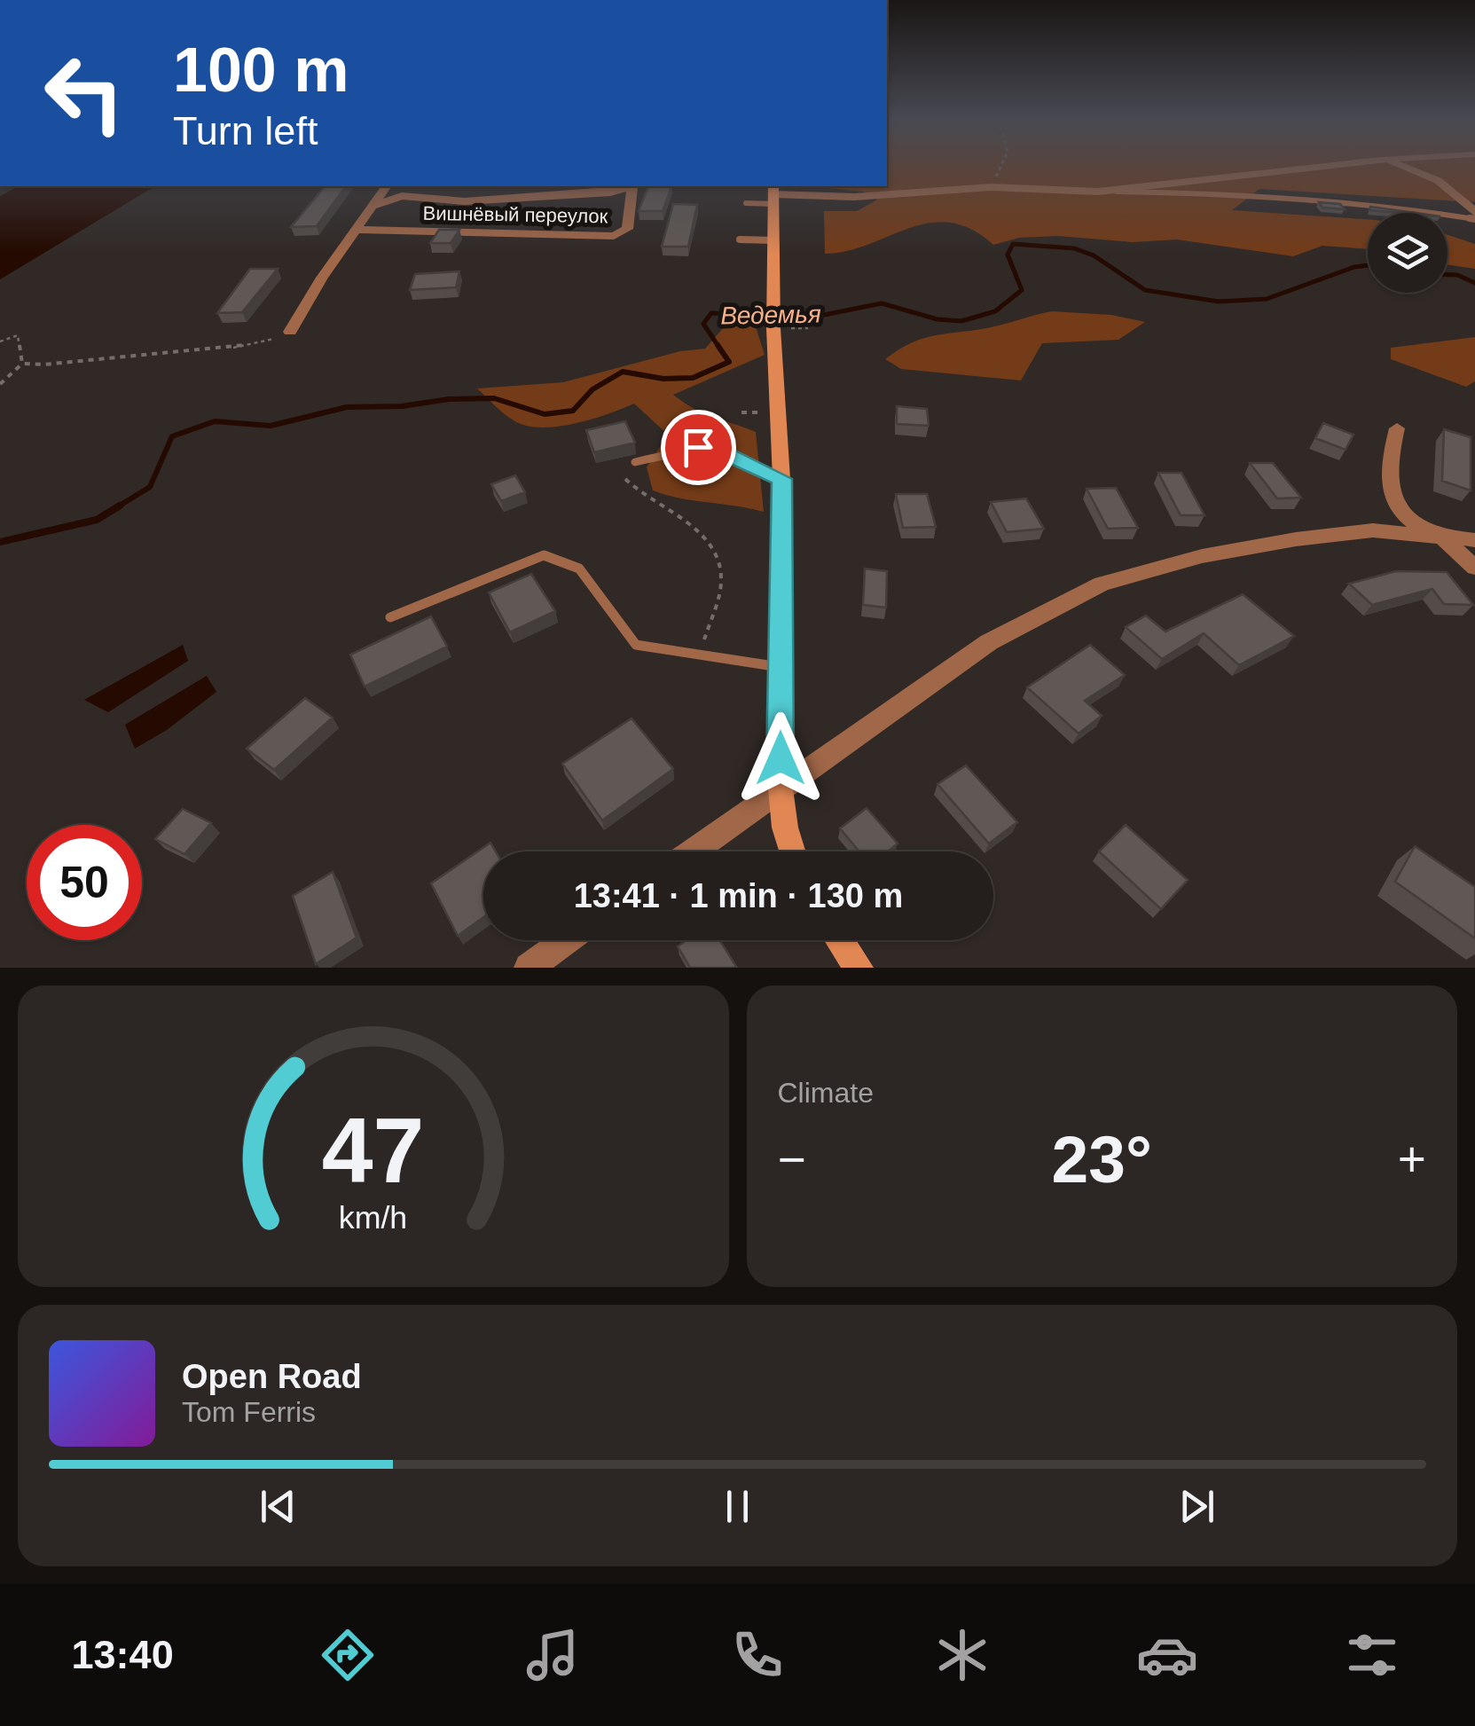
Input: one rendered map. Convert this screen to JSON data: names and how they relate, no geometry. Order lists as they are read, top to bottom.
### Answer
{
  "streets": {
    "street": ["Вишнёвый переулок"]
  },
  "water": ["Ведемья"],
  "page": {
    "turn": ["100 m", "Turn left"],
    "limit": "50",
    "trip": "13:41 · 1 min · 130 m",
    "tile": "Climate",
    "heat": ["−", "23°", "+"],
    "song": ["Open Road", "Tom Ferris"],
    "tabs": "13:40",
    "gauge": ["47", "km/h"]
  }
}
